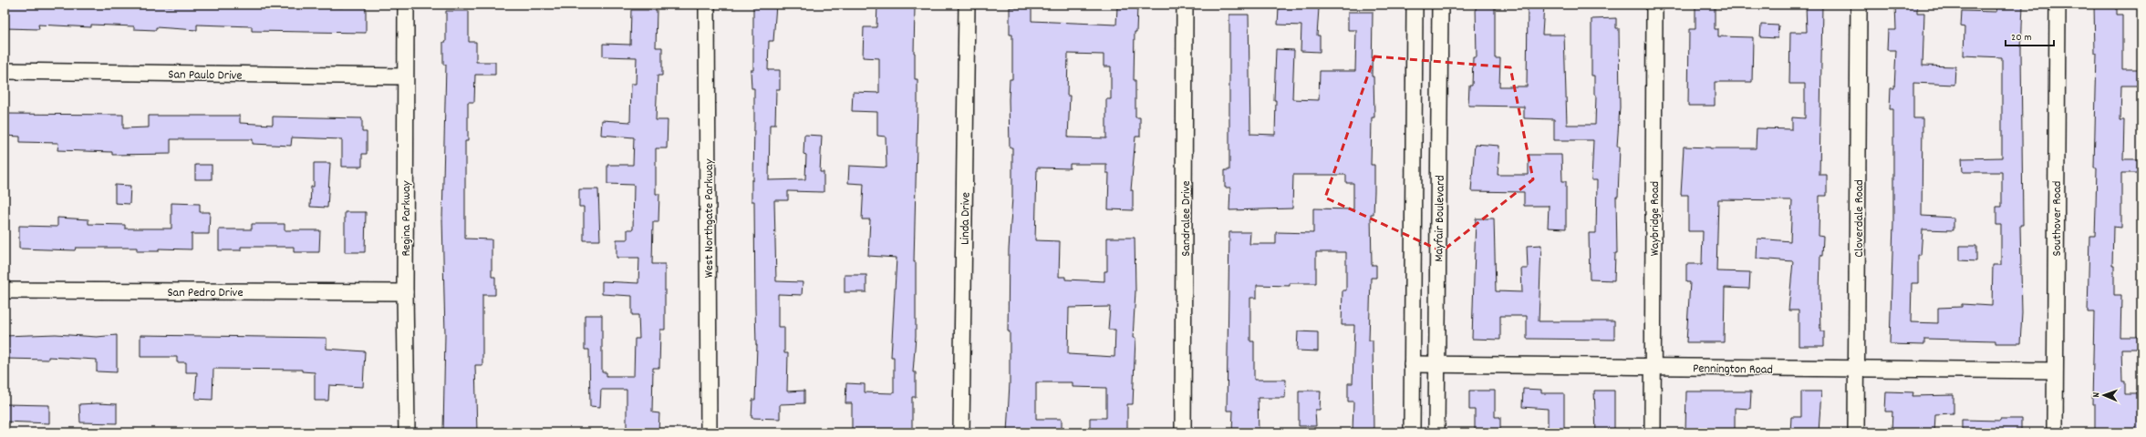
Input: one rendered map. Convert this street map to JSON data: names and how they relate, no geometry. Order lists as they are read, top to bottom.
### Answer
{
  "streets": {
    "street": [
      "San Paulo Drive",
      "Regina Parkway",
      "West Northgate Parkway",
      "Linda Drive",
      "Sandralee Drive",
      "Mayfair Boulevard",
      "Waybridge Road",
      "Cloverdale Road",
      "Southover Road",
      "San Pedro Drive",
      "Pennington Road"
    ]
  },
  "crossings": [
    ["San Paulo Drive", "Regina Parkway"],
    ["Regina Parkway", "San Pedro Drive"],
    ["Mayfair Boulevard", "Pennington Road"],
    ["Waybridge Road", "Pennington Road"],
    ["Cloverdale Road", "Pennington Road"],
    ["Southover Road", "Pennington Road"]
  ],
  "scale_bar": "20 m",
  "north": "left"
}
